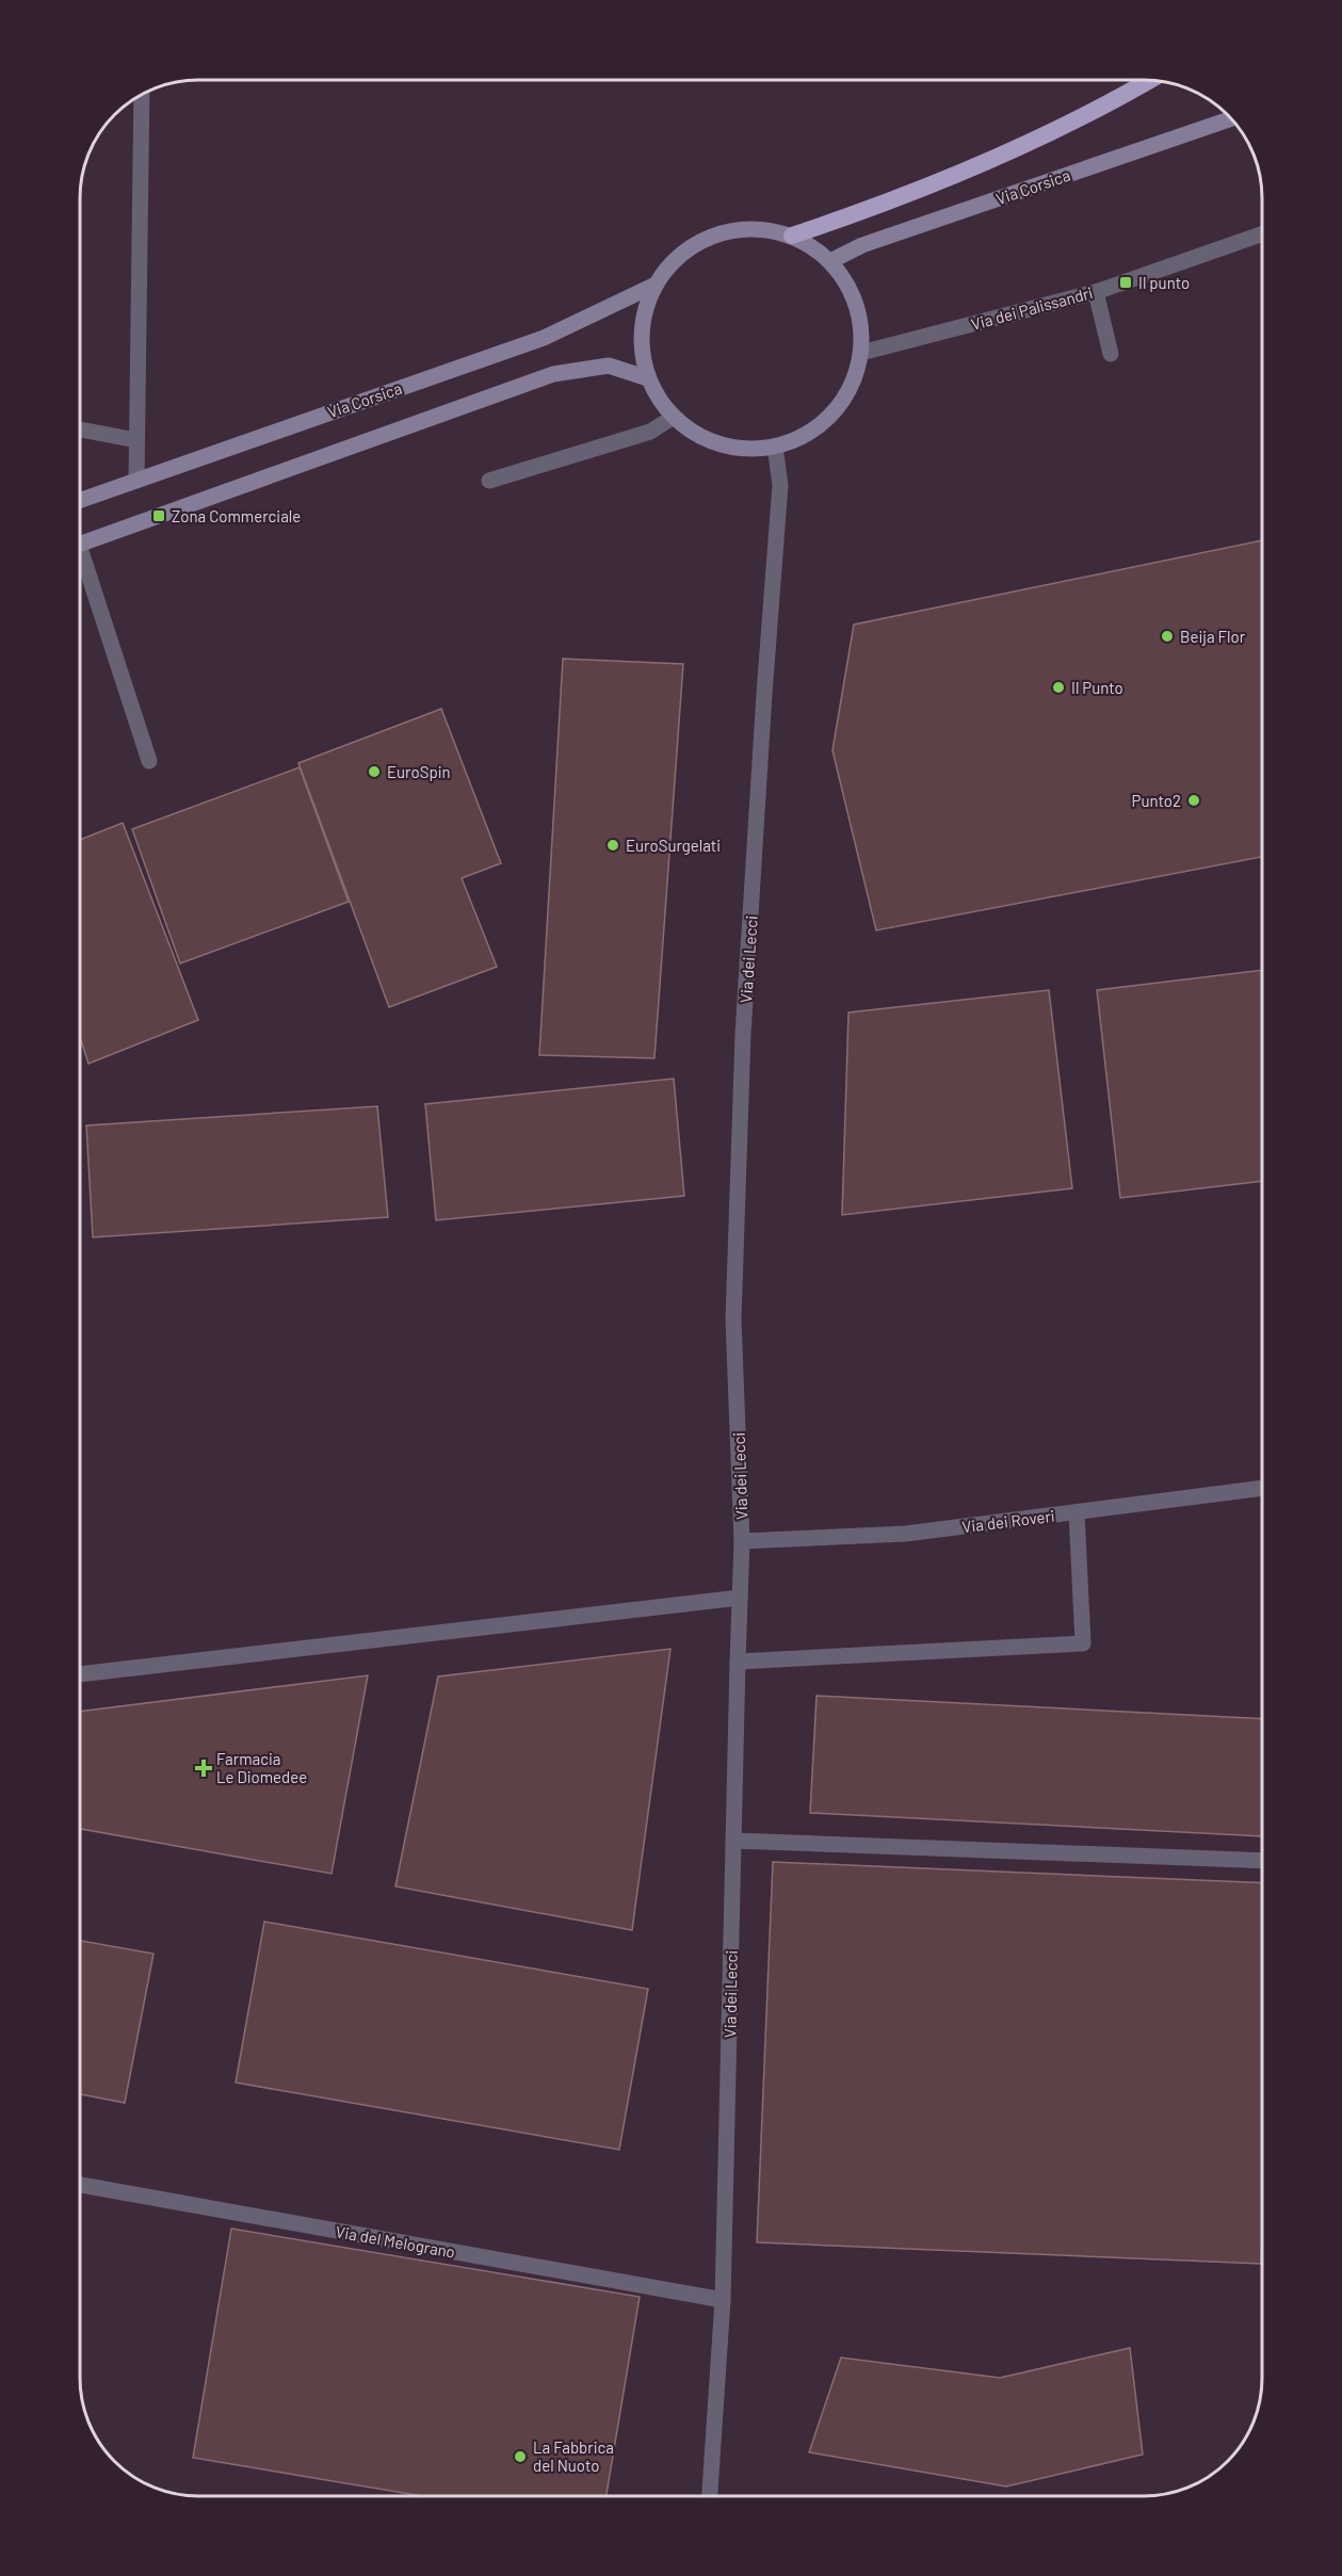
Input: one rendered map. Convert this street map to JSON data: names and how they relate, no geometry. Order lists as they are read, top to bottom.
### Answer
{
  "streets": {
    "main road": ["Via Corsica"],
    "street": [
      "Via dei Palissandri",
      "Via dei Lecci",
      "Via dei Roveri",
      "Via del Melograno"
    ]
  },
  "crossings": [
    ["Via Corsica", "Via dei Palissandri"],
    ["Via Corsica", "Via dei Lecci"],
    ["Via dei Palissandri", "Via dei Lecci"],
    ["Via dei Lecci", "Via dei Roveri"],
    ["Via dei Lecci", "Via del Melograno"]
  ],
  "places": {
    "transit": ["Il punto", "Zona Commerciale"],
    "other": [
      "Beija Flor",
      "Il Punto",
      "EuroSpin",
      "Punto2",
      "EuroSurgelati",
      "La Fabbrica del Nuoto"
    ],
    "health": ["Farmacia Le Diomedee"]
  }
}
